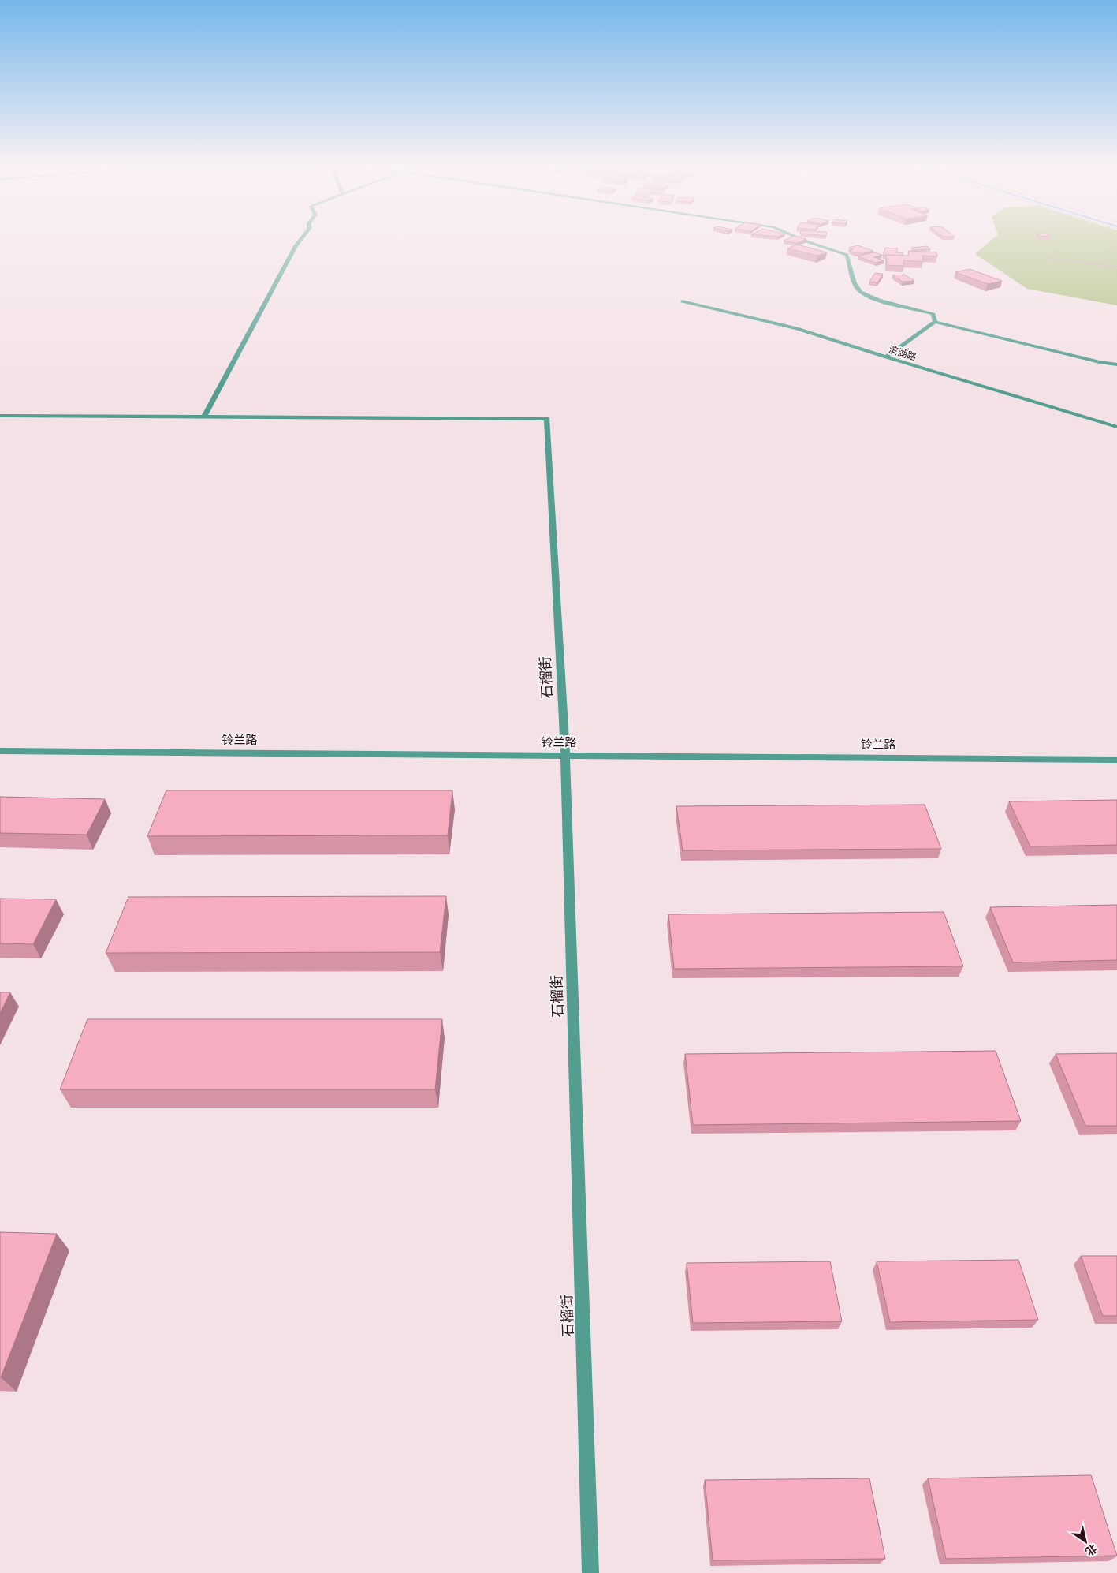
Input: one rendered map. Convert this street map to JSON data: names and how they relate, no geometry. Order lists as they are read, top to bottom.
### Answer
{
  "streets": {
    "street": ["滨湖路", "石榴街", "铃兰路"]
  },
  "crossings": [
    ["石榴街", "铃兰路"]
  ],
  "north": "bottom right"
}
